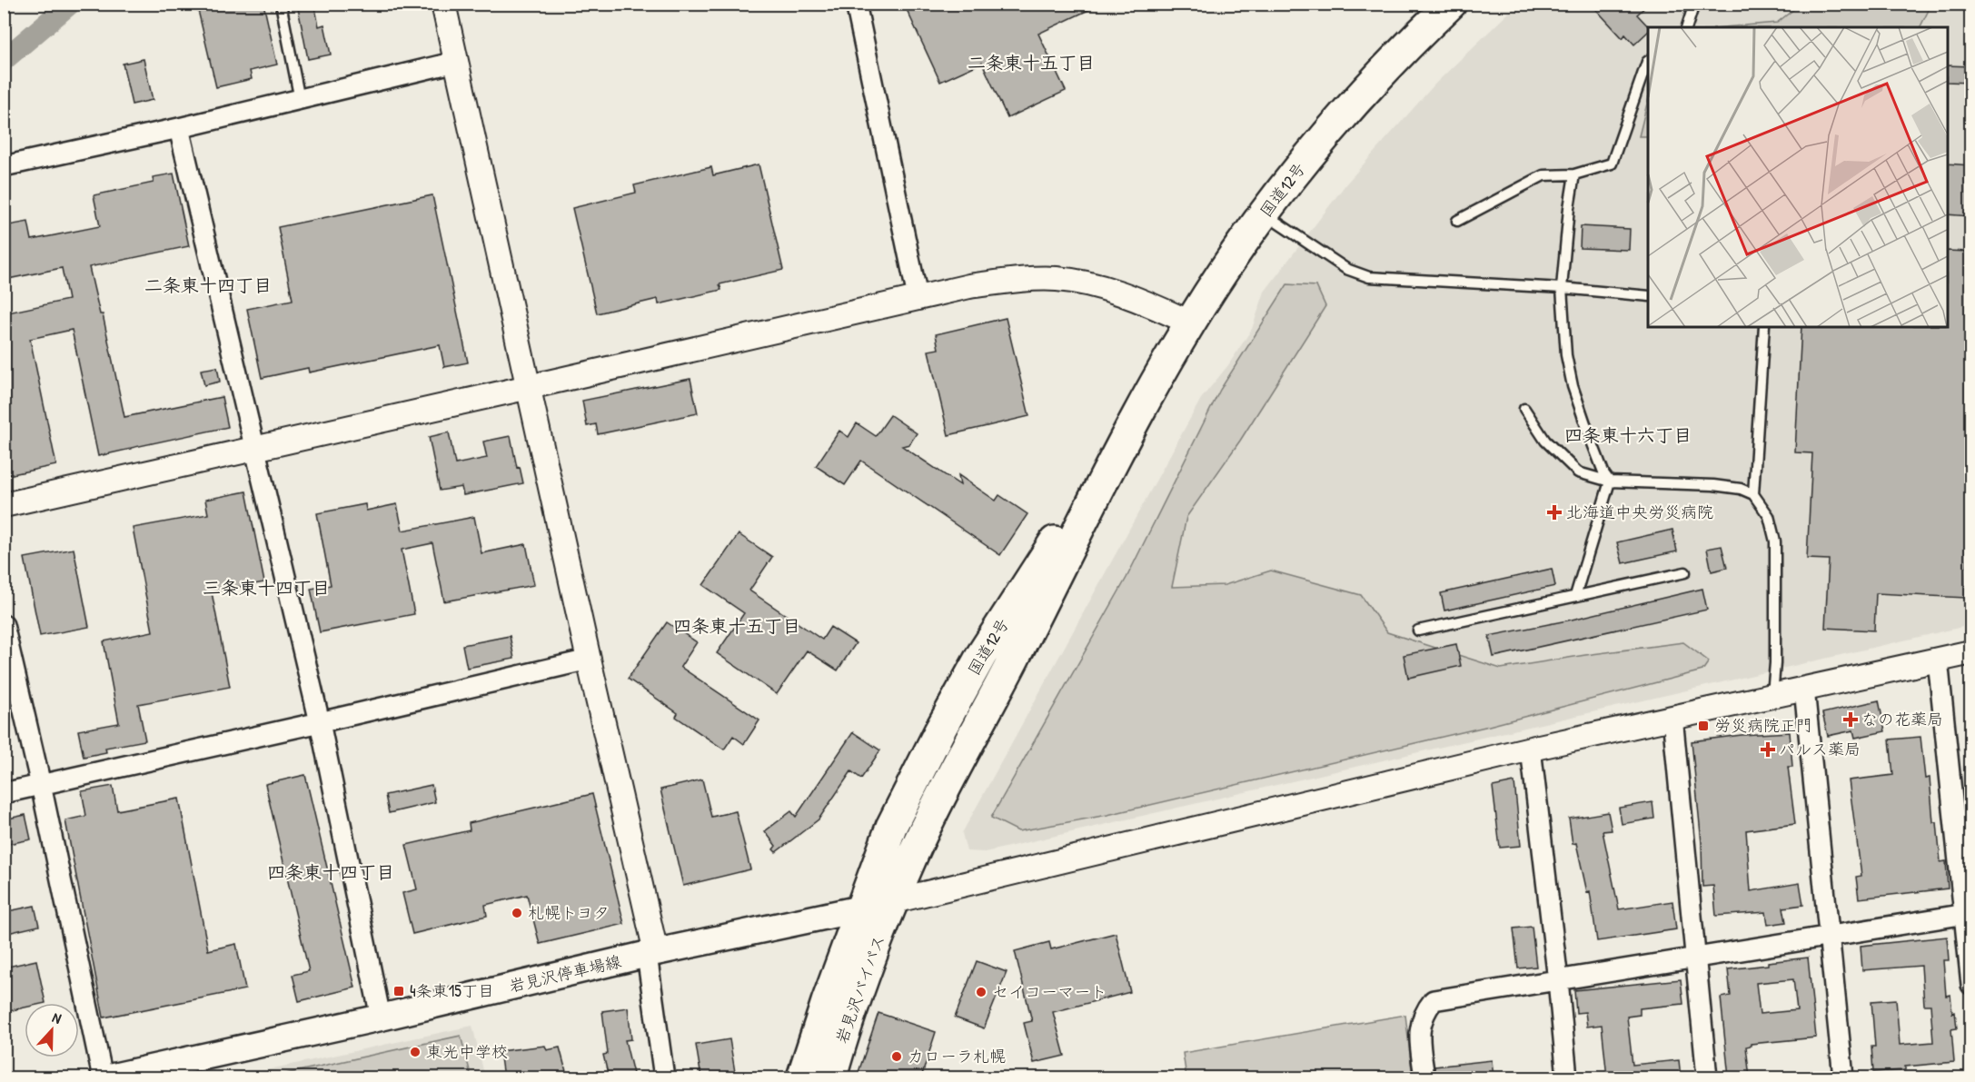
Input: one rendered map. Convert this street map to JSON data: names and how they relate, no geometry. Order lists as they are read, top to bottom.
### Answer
{
  "streets": {
    "highway": ["国道12号", "岩見沢バイパス"],
    "main road": ["岩見沢停車場線"]
  },
  "crossings": [
    ["国道12号", "岩見沢停車場線"],
    ["国道12号", "岩見沢バイパス"],
    ["岩見沢停車場線", "岩見沢バイパス"]
  ],
  "districts": [
    "二条東十五丁目",
    "二条東十四丁目",
    "四条東十六丁目",
    "三条東十四丁目",
    "四条東十五丁目",
    "四条東十四丁目"
  ],
  "places": {
    "health": ["北海道中央労災病院", "なの花薬局", "パルス薬局"],
    "transit": ["労災病院正門", "4条東15丁目"],
    "other": [
      "札幌トヨタ",
      "セイコーマート",
      "東光中学校",
      "カローラ札幌"
    ]
  },
  "north": "top"
}
